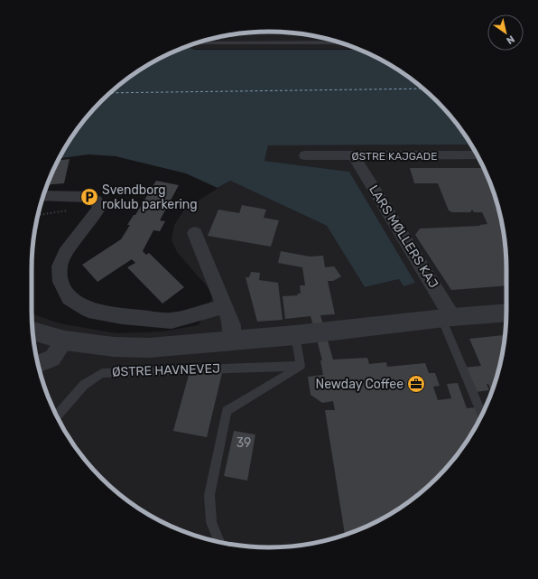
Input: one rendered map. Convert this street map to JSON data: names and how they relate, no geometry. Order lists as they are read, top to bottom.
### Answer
{
  "streets": {
    "street": ["ØSTRE KAJGADE", "LARS MØLLERS KAJ", "ØSTRE HAVNEVEJ"]
  },
  "crossings": [
    ["ØSTRE KAJGADE", "LARS MØLLERS KAJ"],
    ["LARS MØLLERS KAJ", "ØSTRE HAVNEVEJ"]
  ],
  "places": {
    "parking": ["Svendborg roklub parkering"],
    "office": ["Newday Coffee"]
  },
  "house_numbers": ["39"],
  "north": "bottom right"
}
